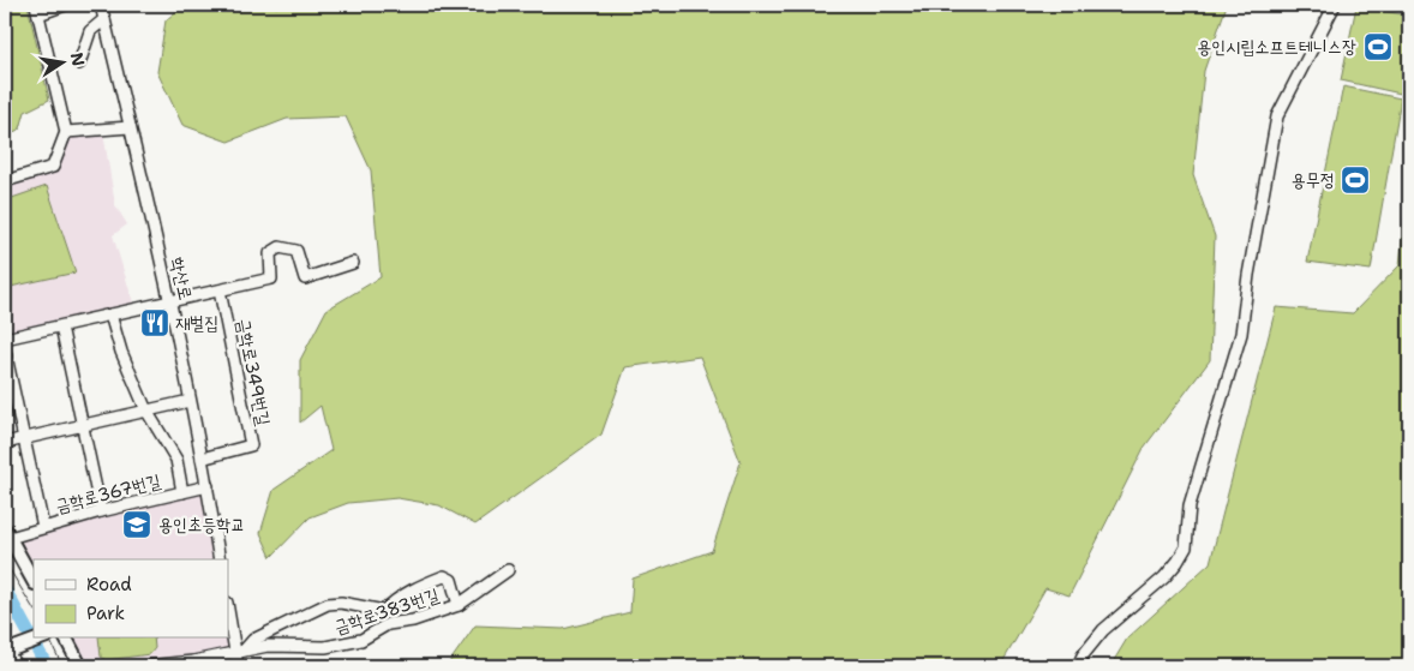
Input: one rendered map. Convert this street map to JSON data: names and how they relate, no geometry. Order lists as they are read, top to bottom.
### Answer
{
  "streets": {
    "street": [
      "학산로",
      "금학로349번길",
      "금학로367번길",
      "금학로383번길"
    ]
  },
  "crossings": [
    ["학산로", "금학로349번길"],
    ["학산로", "금학로367번길"]
  ],
  "places": {
    "sports": ["용인시립소프트테니스장", "용무정"],
    "restaurant": ["재벌집"],
    "school or university": ["용인초등학교"]
  },
  "legend": ["Road", "Park"],
  "north": "right"
}
